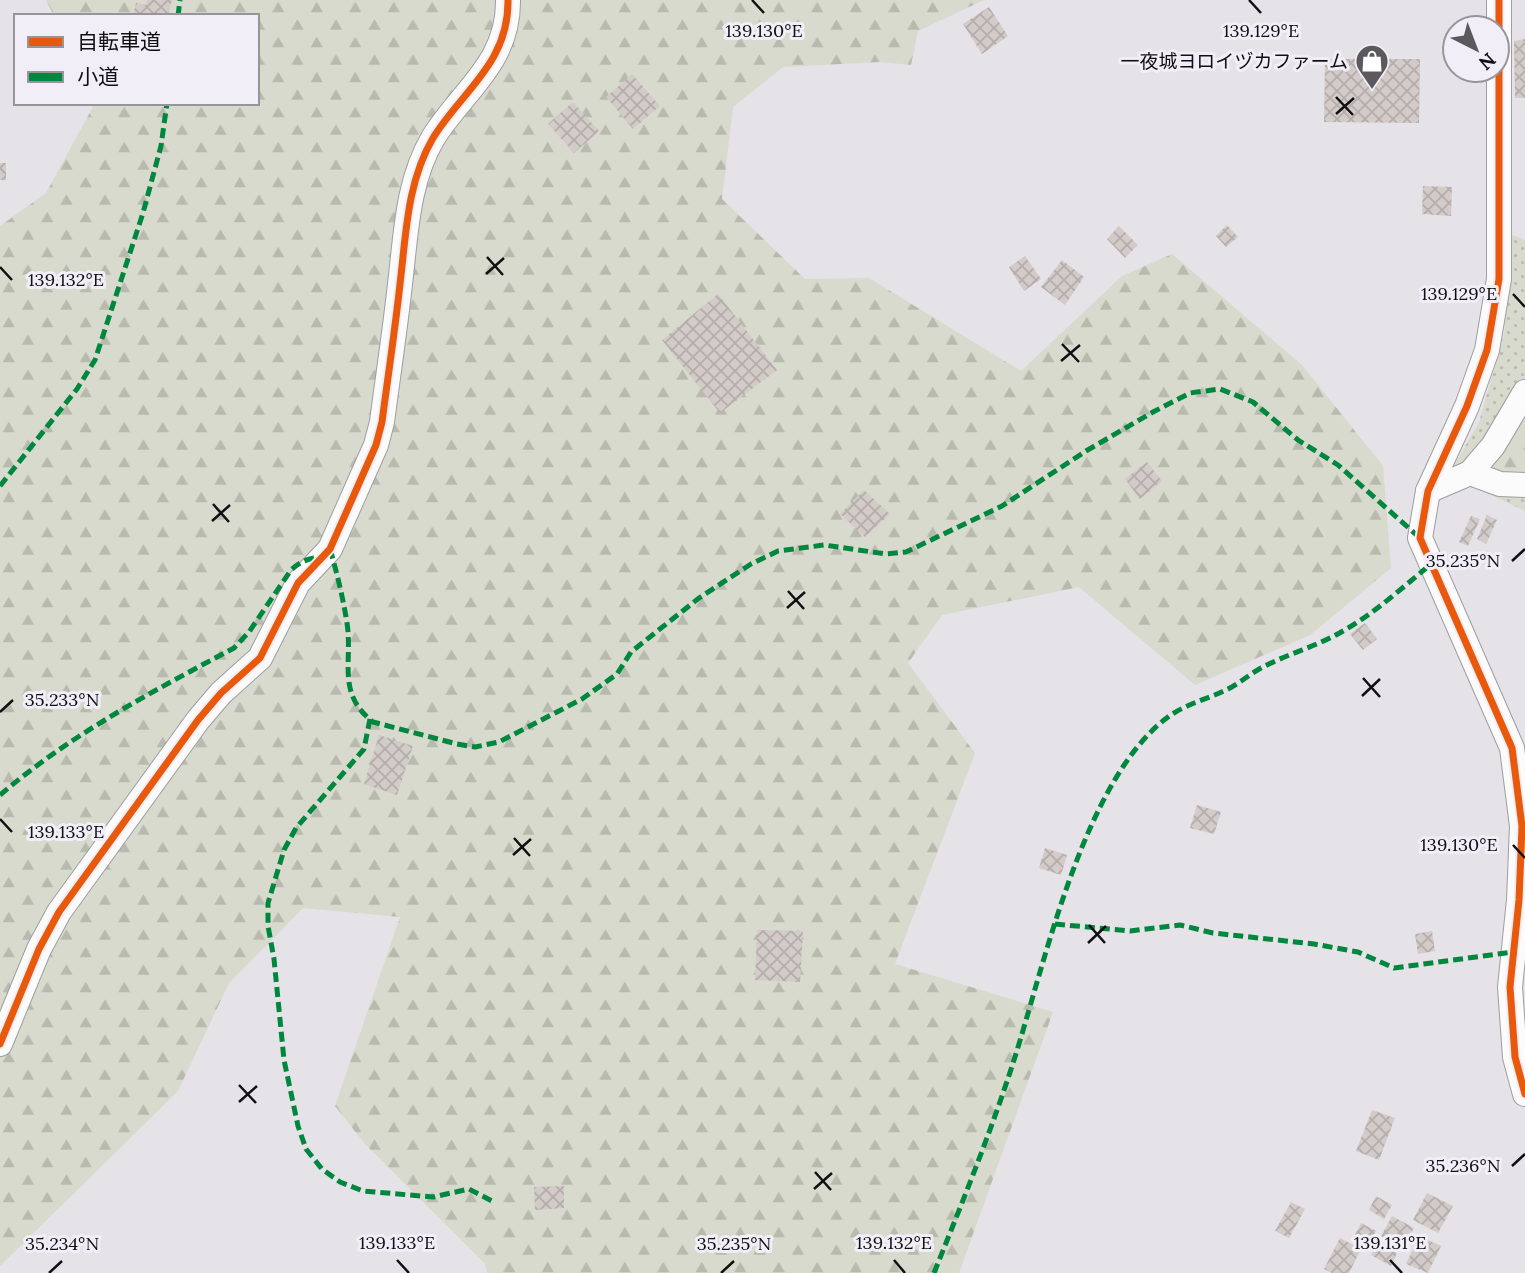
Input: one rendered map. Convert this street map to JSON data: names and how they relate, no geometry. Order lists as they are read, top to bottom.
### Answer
{
  "places": {
    "shop": ["一夜城ヨロイヅカファーム"]
  },
  "legend": ["自転車道", "小道"],
  "north": "bottom right",
  "coordinates": [
    "139.130°E",
    "139.129°E",
    "139.132°E",
    "35.235°N",
    "35.233°N",
    "139.133°E",
    "35.236°N",
    "139.131°E",
    "35.234°N"
  ]
}
